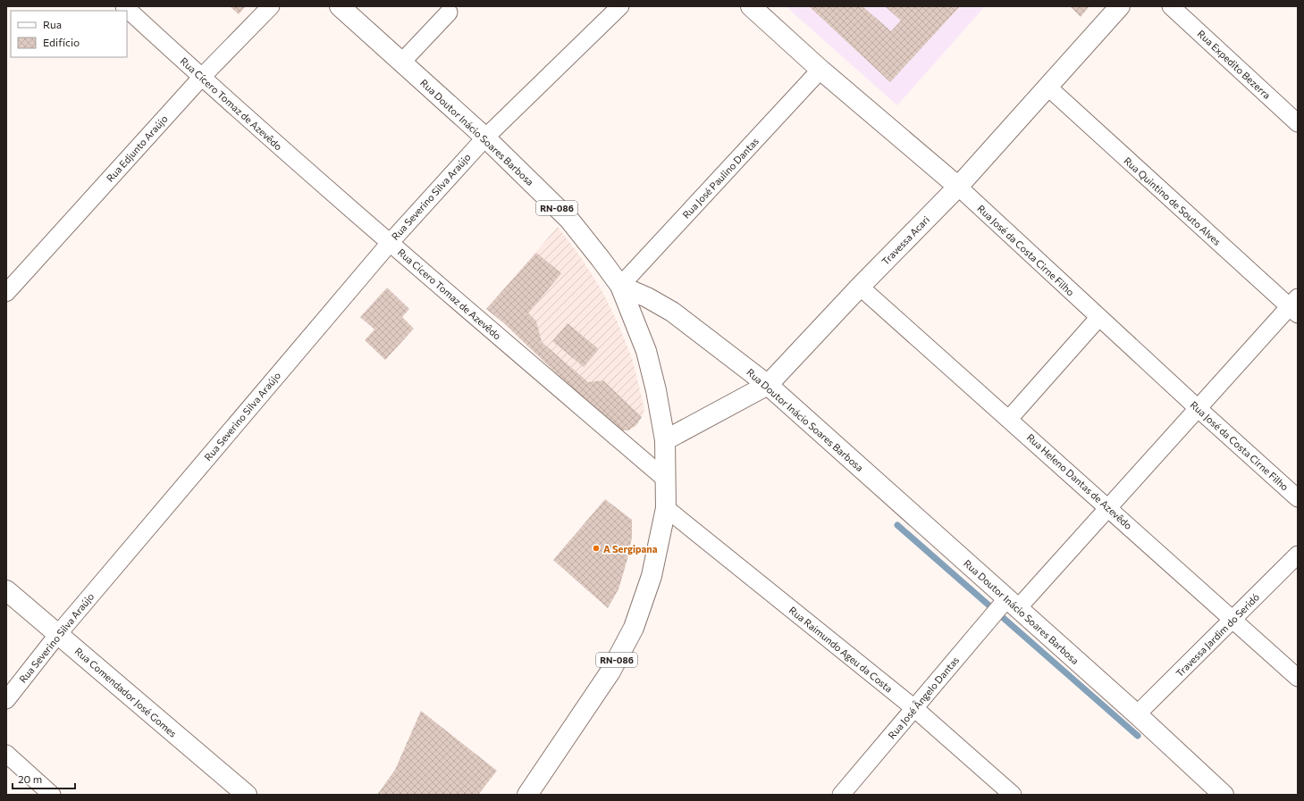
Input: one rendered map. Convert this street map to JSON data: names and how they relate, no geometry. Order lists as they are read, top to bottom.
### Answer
{
  "streets": {
    "street": [
      "Rua Expedito Bezerra",
      "Rua Cícero Tomaz de Azevêdo",
      "Rua Doutor Inácio Soares Barbosa",
      "Rua Edjunto Araújo",
      "Rua José Paulino Dantas",
      "Rua Severino Silva Araújo",
      "Rua Quintino de Souto Alves",
      "RN-086",
      "Travessa Acari",
      "Rua José da Costa Cirne Filho",
      "Rua Heleno Dantas de Azevêdo",
      "Travessa Jardim do Seridó",
      "Rua Raimundo Ageu da Costa",
      "Rua Comendador José Gomes",
      "Rua José Ângelo Dantas"
    ]
  },
  "crossings": [
    ["Rua Cícero Tomaz de Azevêdo", "Rua Edjunto Araújo"],
    ["Rua Cícero Tomaz de Azevêdo", "Rua Severino Silva Araújo"],
    ["Rua Cícero Tomaz de Azevêdo", "RN-086"],
    ["Rua Doutor Inácio Soares Barbosa", "Rua José Paulino Dantas"],
    ["Rua Doutor Inácio Soares Barbosa", "Rua Severino Silva Araújo"],
    ["Rua Doutor Inácio Soares Barbosa", "RN-086"],
    ["Rua Doutor Inácio Soares Barbosa", "Travessa Acari"],
    ["Rua Doutor Inácio Soares Barbosa", "Travessa Jardim do Seridó"],
    ["Rua Doutor Inácio Soares Barbosa", "Rua José Ângelo Dantas"],
    ["Rua José Paulino Dantas", "RN-086"],
    ["Rua José Paulino Dantas", "Rua José da Costa Cirne Filho"],
    ["Rua Severino Silva Araújo", "Rua Comendador José Gomes"],
    ["Rua Quintino de Souto Alves", "Travessa Acari"],
    ["Rua Quintino de Souto Alves", "Rua José Ângelo Dantas"],
    ["RN-086", "Travessa Acari"],
    ["RN-086", "Rua Raimundo Ageu da Costa"],
    ["Travessa Acari", "Rua José da Costa Cirne Filho"],
    ["Travessa Acari", "Rua Heleno Dantas de Azevêdo"],
    ["Rua José da Costa Cirne Filho", "Rua José Ângelo Dantas"],
    ["Rua Heleno Dantas de Azevêdo", "Travessa Jardim do Seridó"],
    ["Rua Heleno Dantas de Azevêdo", "Rua José Ângelo Dantas"],
    ["Rua Raimundo Ageu da Costa", "Rua José Ângelo Dantas"]
  ],
  "places": ["A Sergipana"],
  "legend": ["Rua", "Edifício"],
  "scale_bar": "20 m"
}
